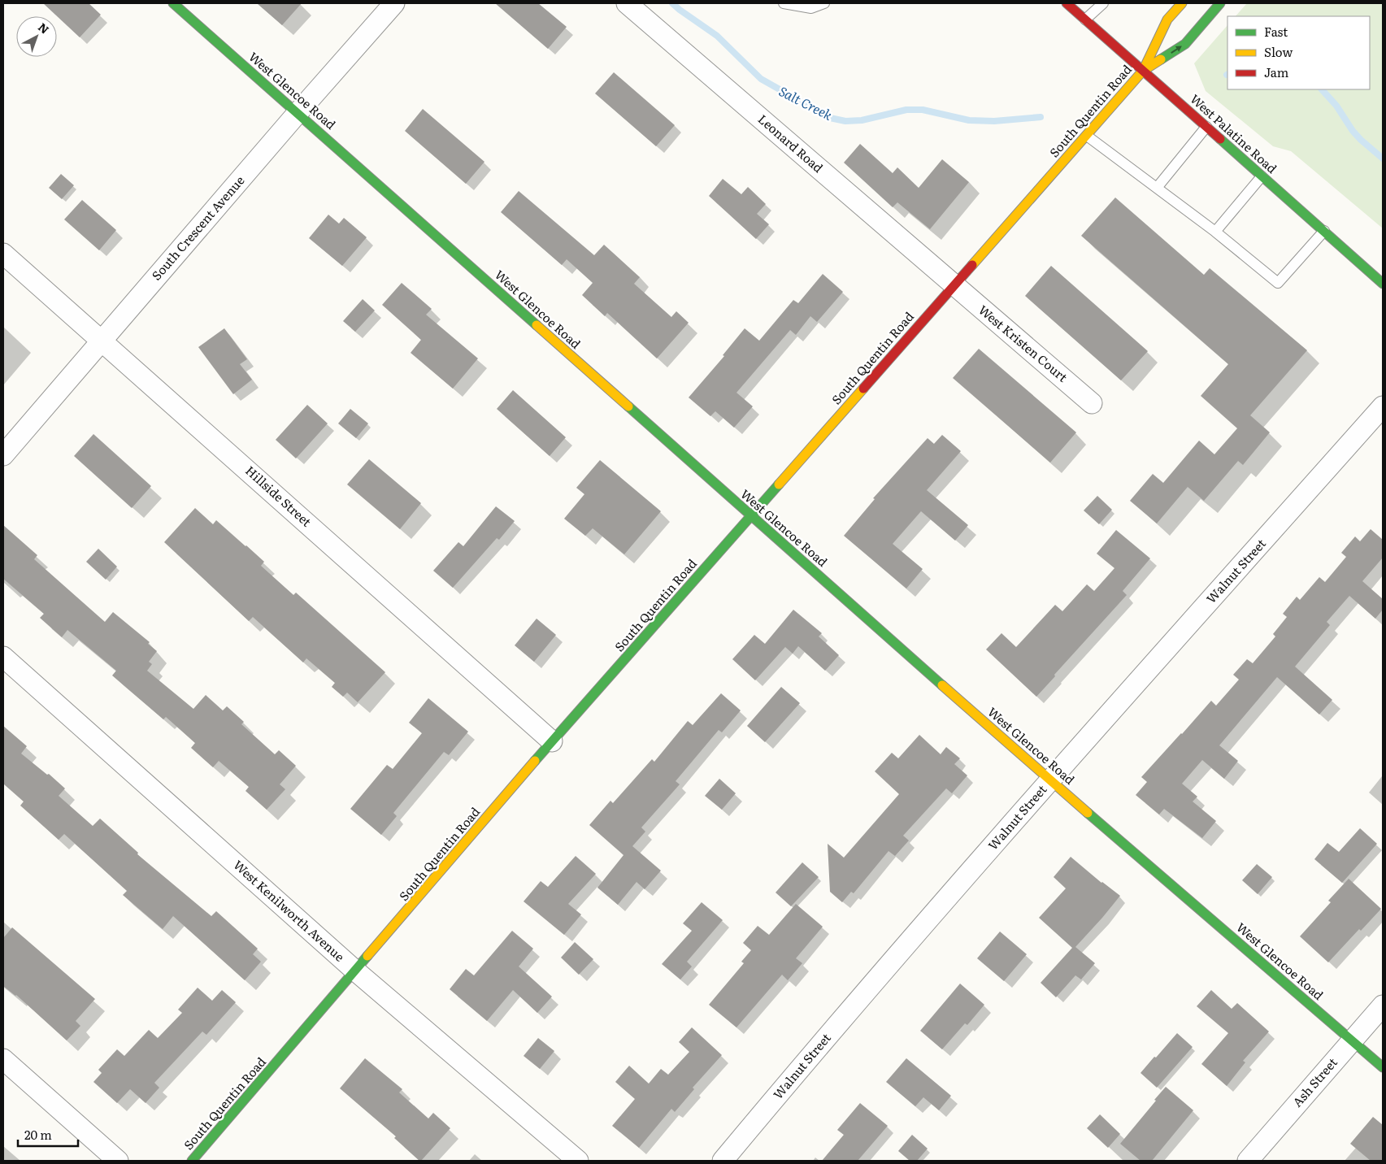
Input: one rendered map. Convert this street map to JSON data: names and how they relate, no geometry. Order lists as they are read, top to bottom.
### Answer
{
  "streets": {
    "main road": ["West Glencoe Road", "South Quentin Road", "West Palatine Road"],
    "street": [
      "Leonard Road",
      "South Crescent Avenue",
      "West Kristen Court",
      "Hillside Street",
      "Walnut Street",
      "West Kenilworth Avenue",
      "Ash Street"
    ]
  },
  "crossings": [
    ["West Glencoe Road", "South Quentin Road"],
    ["West Glencoe Road", "South Crescent Avenue"],
    ["West Glencoe Road", "Walnut Street"],
    ["West Glencoe Road", "Ash Street"],
    ["South Quentin Road", "West Palatine Road"],
    ["South Quentin Road", "Leonard Road"],
    ["South Quentin Road", "West Kristen Court"],
    ["South Quentin Road", "Hillside Street"],
    ["South Quentin Road", "West Kenilworth Avenue"],
    ["Leonard Road", "West Kristen Court"],
    ["South Crescent Avenue", "Hillside Street"]
  ],
  "water": ["Salt Creek"],
  "legend": ["Fast", "Slow", "Jam"],
  "scale_bar": "20 m",
  "north": "top right"
}
